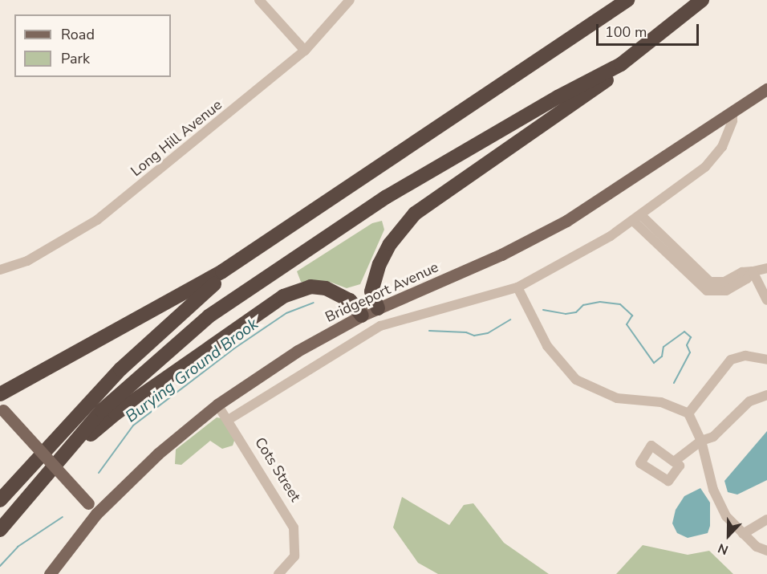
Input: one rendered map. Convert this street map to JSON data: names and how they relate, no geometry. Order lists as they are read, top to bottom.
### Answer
{
  "streets": {
    "main road": ["Bridgeport Avenue"],
    "street": ["Long Hill Avenue", "Cots Street"]
  },
  "crossings": [
    ["Bridgeport Avenue", "Cots Street"]
  ],
  "water": ["Burying Ground Brook"],
  "legend": ["Road", "Park"],
  "scale_bar": "100 m",
  "north": "bottom"
}
